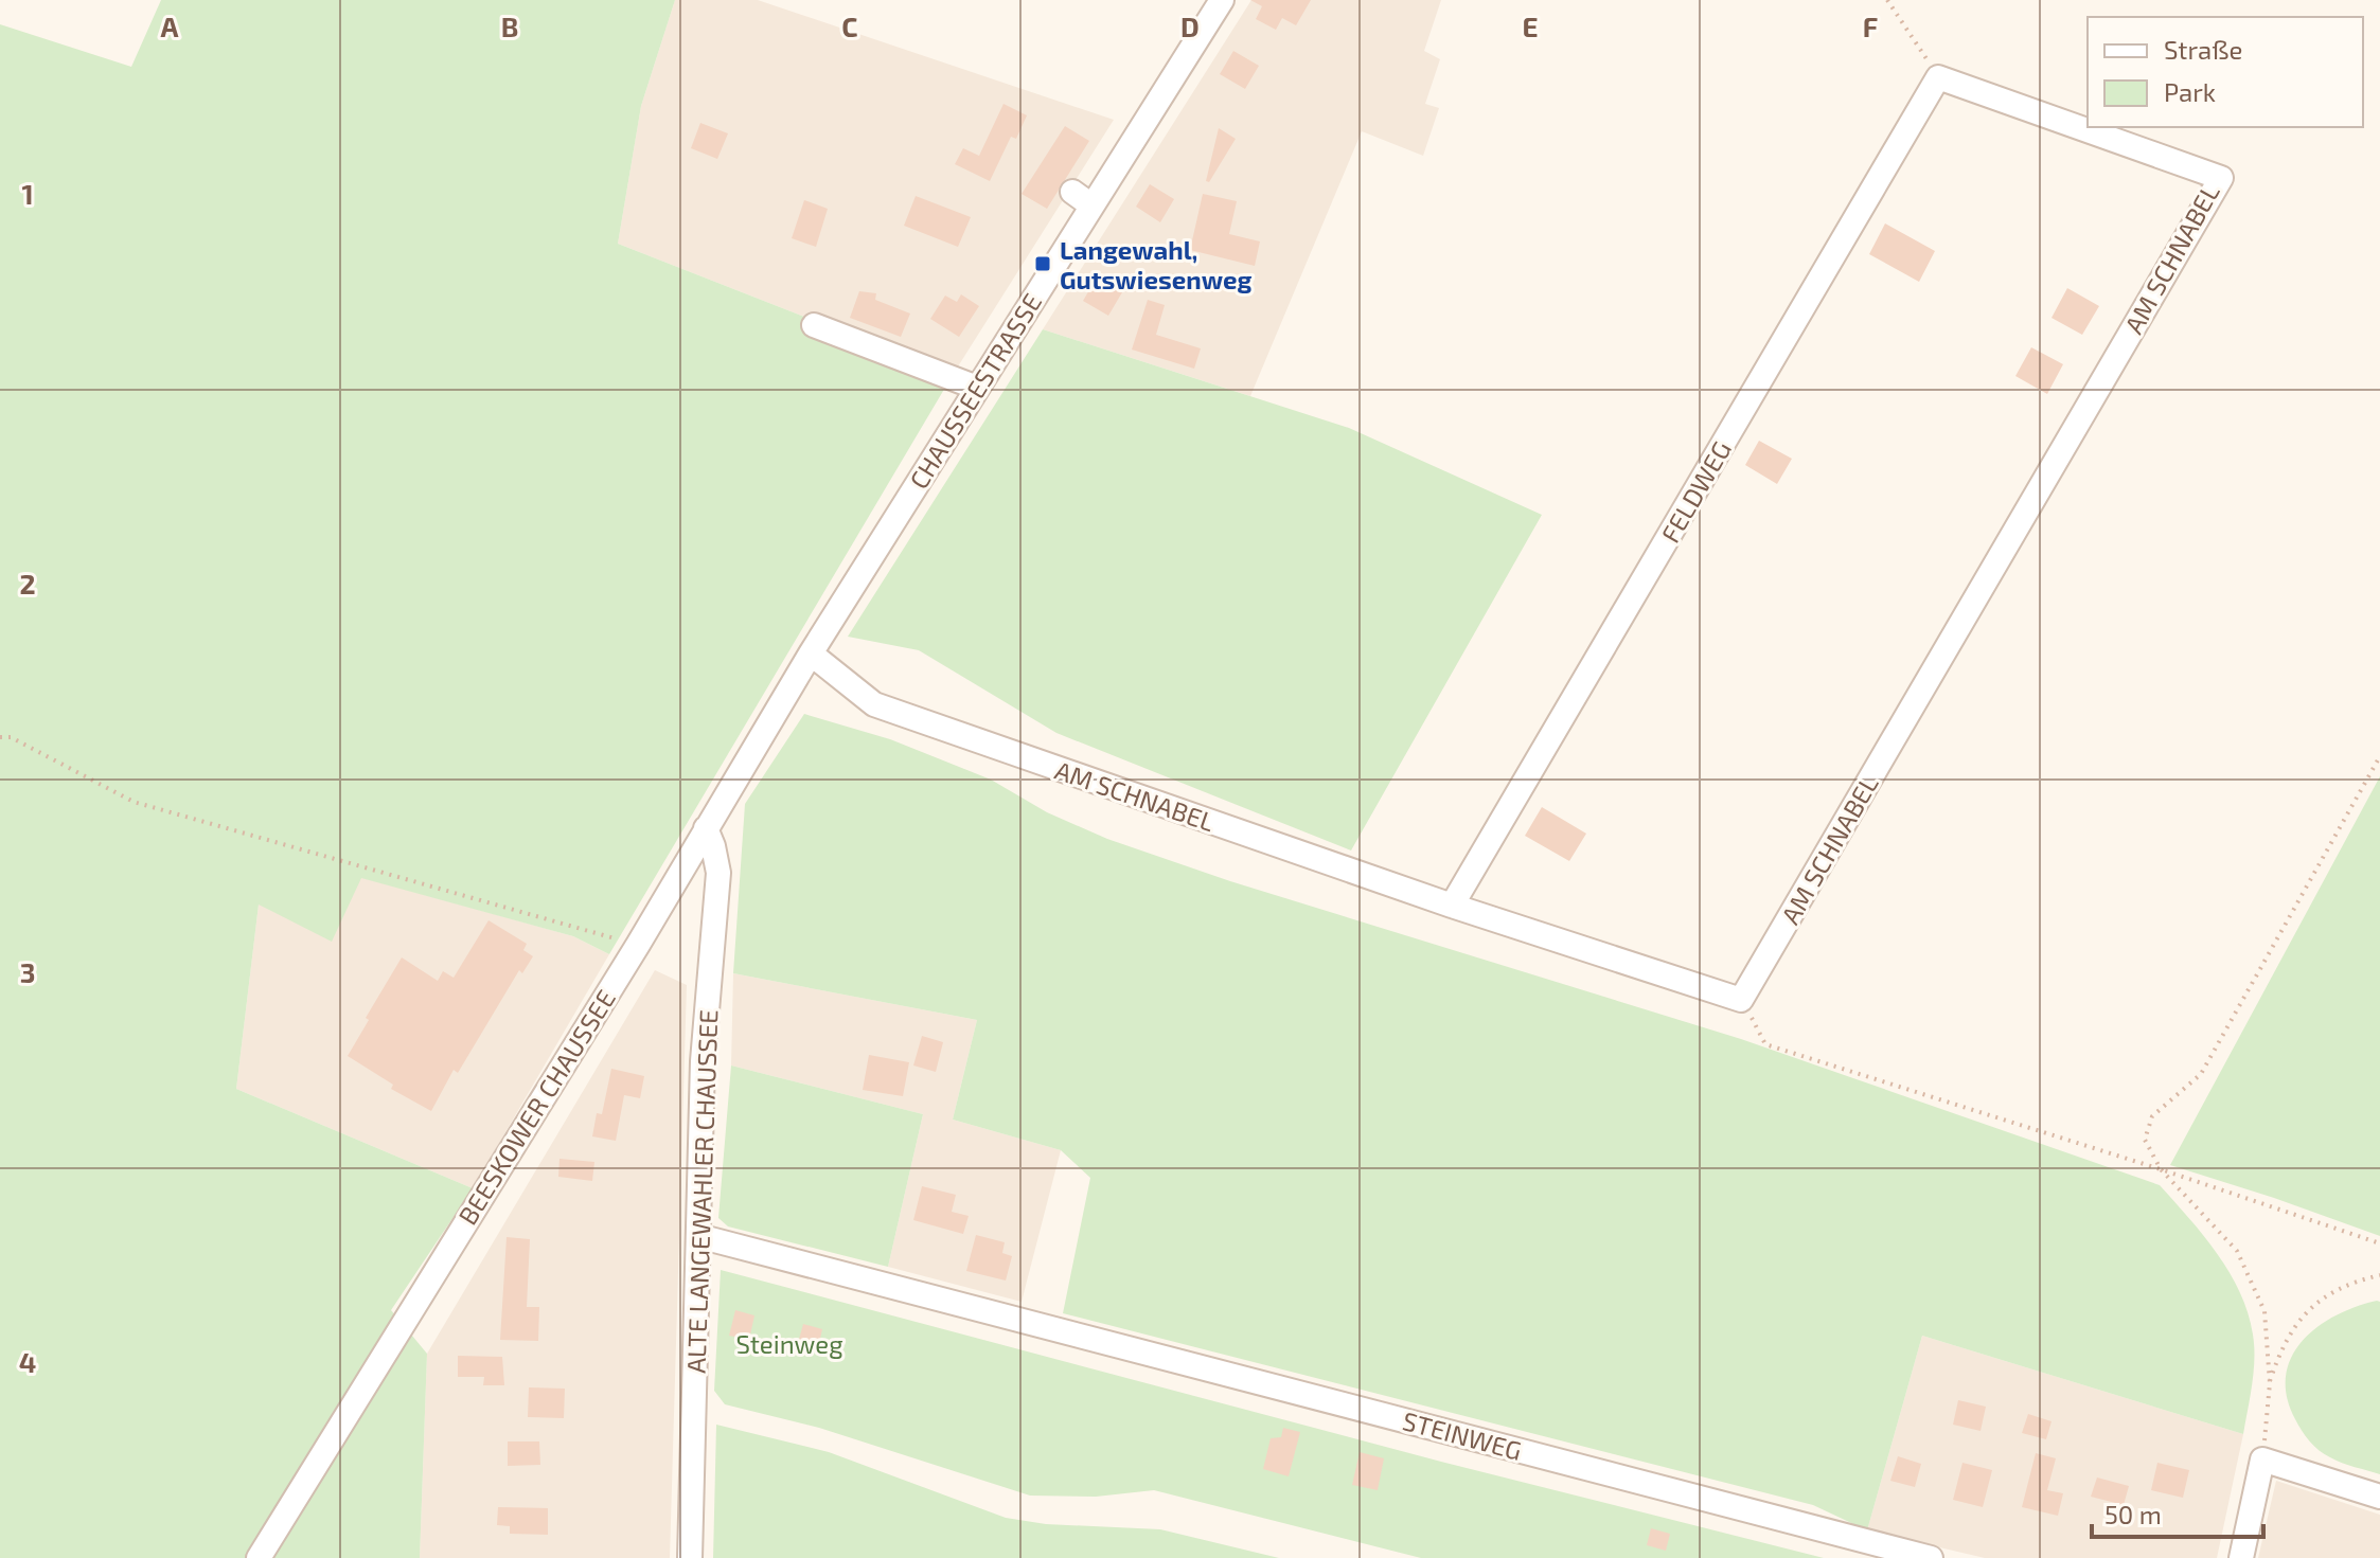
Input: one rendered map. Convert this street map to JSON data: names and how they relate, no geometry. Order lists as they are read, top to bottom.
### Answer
{
  "streets": {
    "street": [
      "AM SCHNABEL",
      "CHAUSSEESTRASSE",
      "FELDWEG",
      "BEESKOWER CHAUSSEE",
      "ALTE LANGEWAHLER CHAUSSEE",
      "STEINWEG"
    ]
  },
  "crossings": [
    ["AM SCHNABEL", "CHAUSSEESTRASSE"],
    ["AM SCHNABEL", "FELDWEG"],
    ["AM SCHNABEL", "BEESKOWER CHAUSSEE"],
    ["CHAUSSEESTRASSE", "BEESKOWER CHAUSSEE"],
    ["BEESKOWER CHAUSSEE", "ALTE LANGEWAHLER CHAUSSEE"],
    ["ALTE LANGEWAHLER CHAUSSEE", "STEINWEG"]
  ],
  "parks": ["Steinweg"],
  "places": {
    "transit": ["Langewahl, Gutswiesenweg"]
  },
  "legend": ["Straße", "Park"],
  "scale_bar": "50 m",
  "grid": {
    "columns": [
      "A",
      "B",
      "C",
      "D",
      "E",
      "F"
    ],
    "rows": [
      "1",
      "2",
      "3",
      "4"
    ]
  }
}
